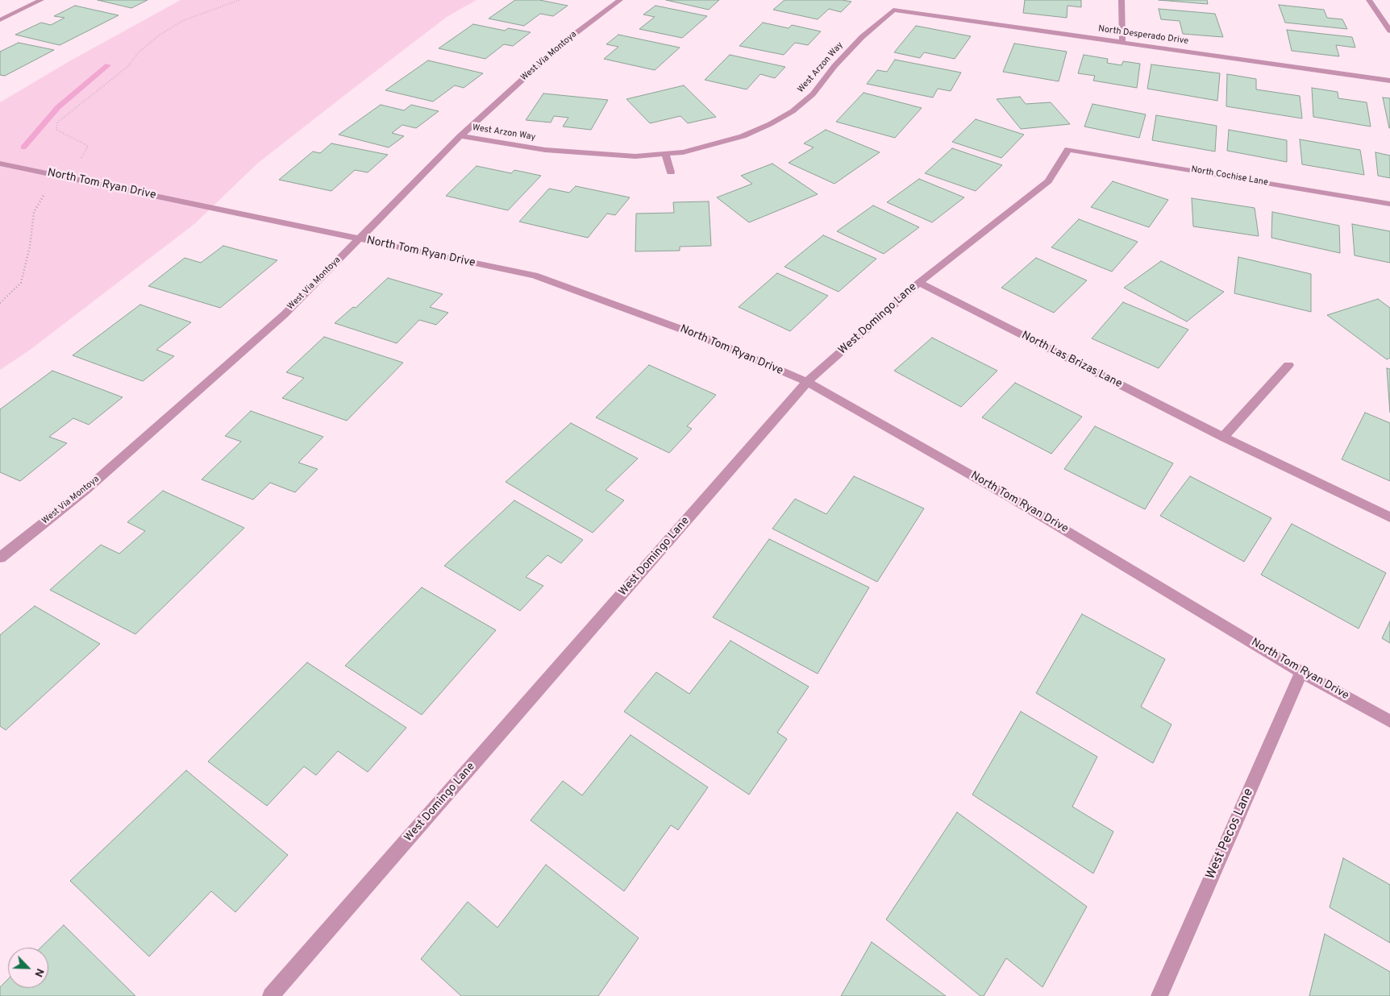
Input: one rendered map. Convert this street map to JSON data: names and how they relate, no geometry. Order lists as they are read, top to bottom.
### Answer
{
  "streets": {
    "street": [
      "North Desperado Drive",
      "West Via Montoya",
      "West Arzon Way",
      "North Cochise Lane",
      "North Tom Ryan Drive",
      "West Domingo Lane",
      "North Las Brizas Lane",
      "West Pecos Lane"
    ]
  },
  "crossings": [
    ["North Desperado Drive", "West Arzon Way"],
    ["West Via Montoya", "West Arzon Way"],
    ["West Via Montoya", "North Tom Ryan Drive"],
    ["North Cochise Lane", "West Domingo Lane"],
    ["North Tom Ryan Drive", "West Domingo Lane"],
    ["North Tom Ryan Drive", "West Pecos Lane"],
    ["West Domingo Lane", "North Las Brizas Lane"]
  ],
  "north": "bottom right"
}
